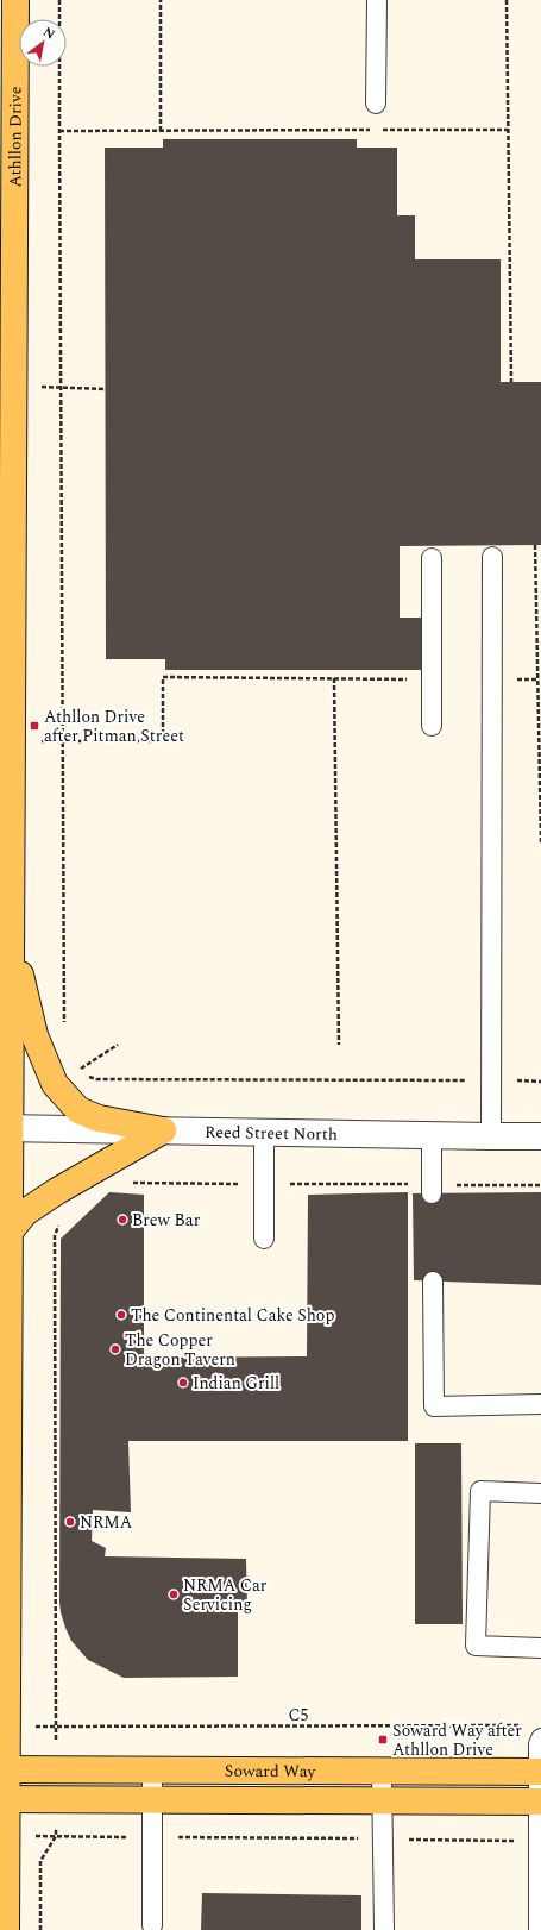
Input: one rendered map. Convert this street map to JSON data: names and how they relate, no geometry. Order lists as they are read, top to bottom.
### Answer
{
  "streets": {
    "main road": ["Athllon Drive", "Soward Way"],
    "street": ["Reed Street North"],
    "path": ["C5"]
  },
  "crossings": [
    ["Athllon Drive", "Reed Street North"],
    ["Athllon Drive", "Soward Way"]
  ],
  "places": {
    "transit": ["Athllon Drive after Pitman Street", "Soward Way after Athllon Drive"],
    "other": [
      "Brew Bar",
      "The Continental Cake Shop",
      "The Copper Dragon Tavern",
      "Indian Grill",
      "NRMA",
      "NRMA Car Servicing"
    ]
  },
  "north": "top right"
}
